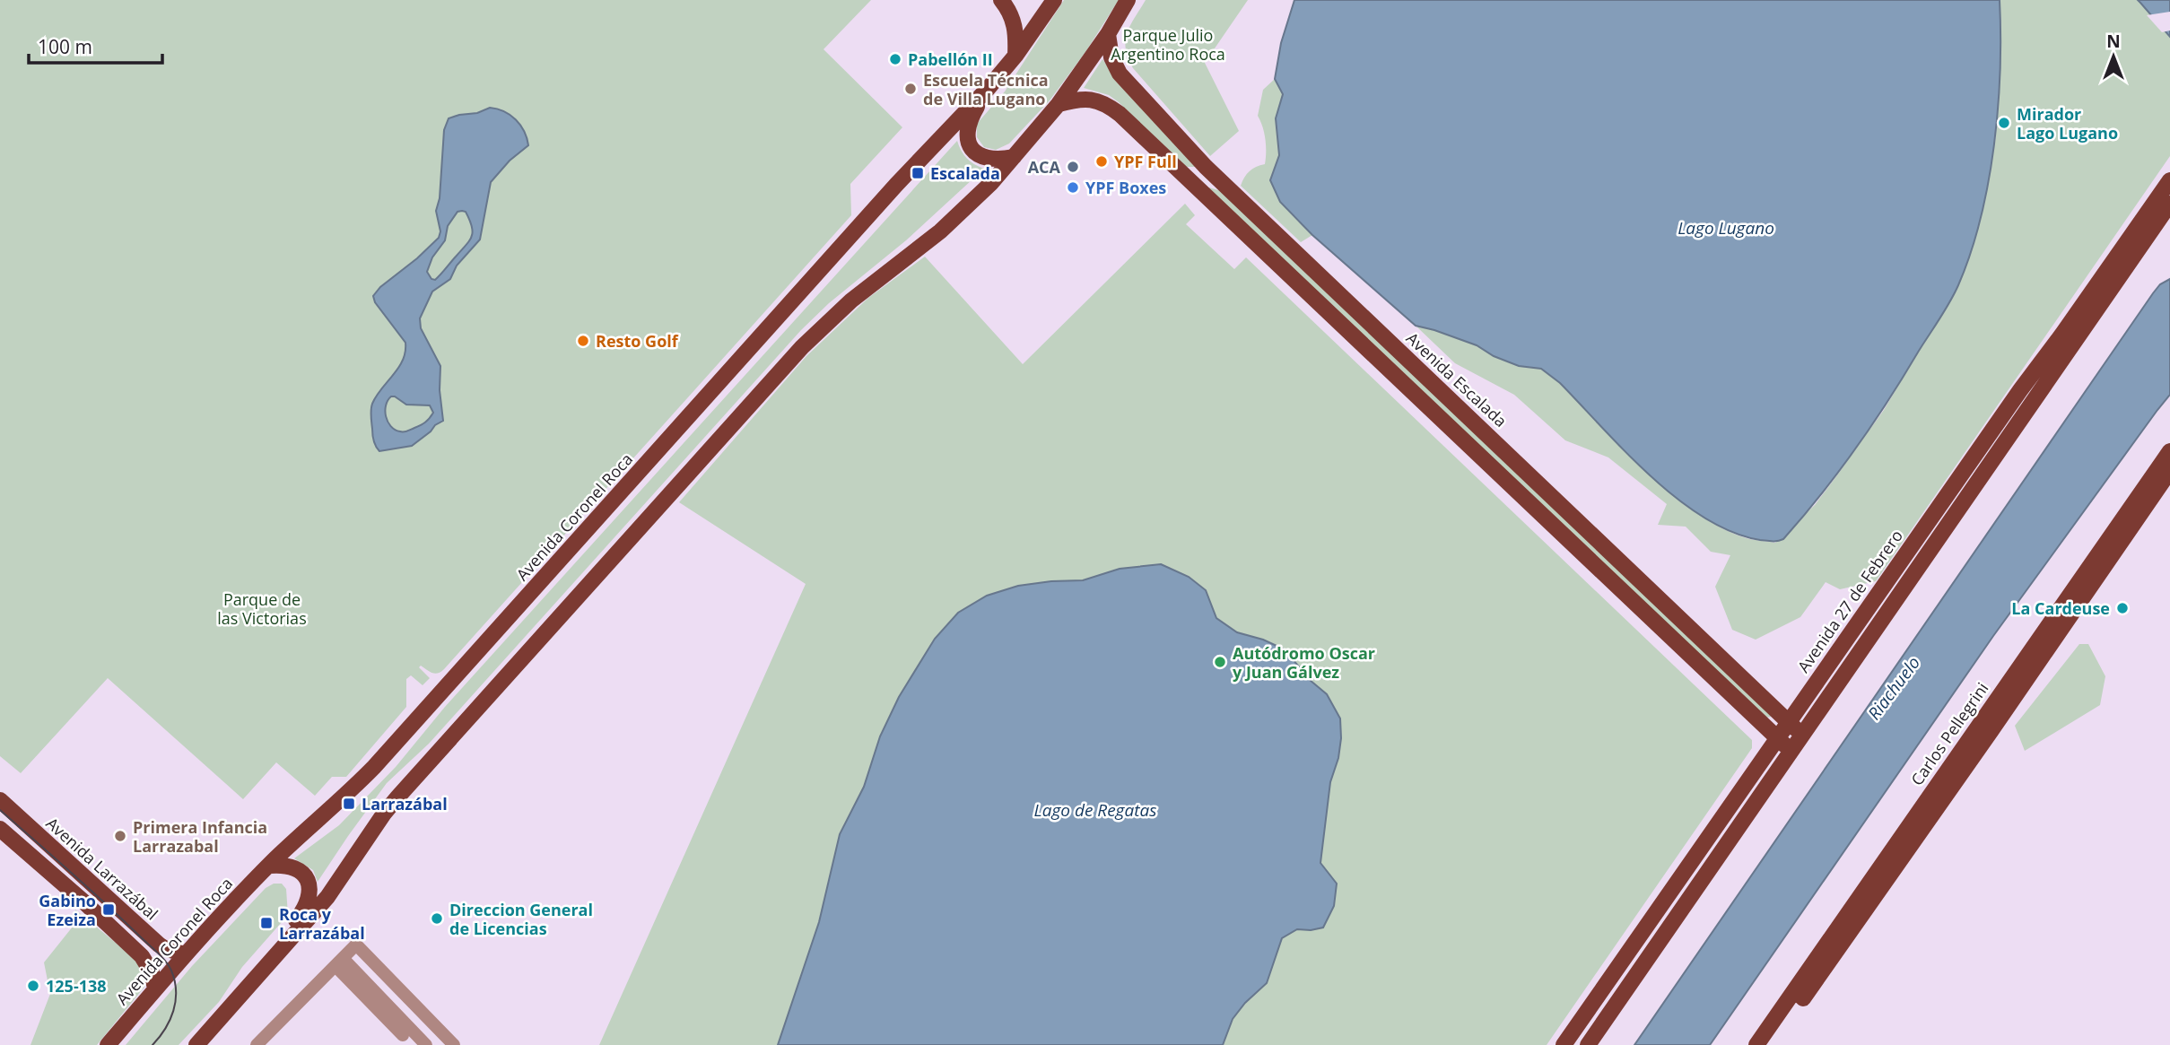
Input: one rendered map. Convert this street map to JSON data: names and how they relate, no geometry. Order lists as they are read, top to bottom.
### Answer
{
  "streets": {
    "main road": [
      "Avenida Escalada",
      "Avenida Coronel Roca",
      "Avenida 27 de Febrero",
      "Carlos Pellegrini",
      "Avenida Larrazábal"
    ]
  },
  "crossings": [
    ["Avenida Escalada", "Avenida 27 de Febrero"],
    ["Avenida Coronel Roca", "Avenida Larrazábal"]
  ],
  "water": ["Lago Lugano", "Riachuelo", "Lago de Regatas"],
  "parks": ["Parque Julio Argentino Roca", "Parque de las Victorias"],
  "places": {
    "other": [
      "Pabellón II",
      "Escuela Técnica de Villa Lugano",
      "Mirador Lago Lugano",
      "YPF Full",
      "ACA",
      "YPF Boxes",
      "Resto Golf",
      "La Cardeuse",
      "Autódromo Oscar y Juan Gálvez",
      "Primera Infancia Larrazabal",
      "Direccion General de Licencias",
      "125-138"
    ],
    "transit": [
      "Escalada",
      "Larrazábal",
      "Gabino Ezeiza",
      "Roca y Larrazábal"
    ]
  },
  "scale_bar": "100 m",
  "north": "top"
}
